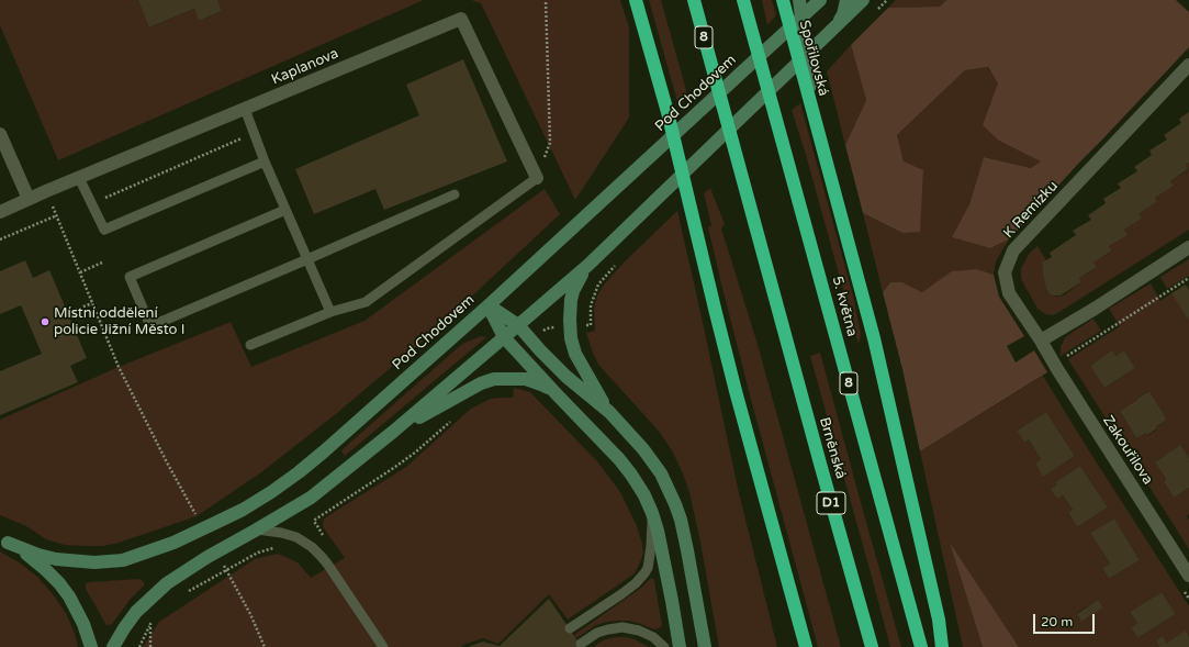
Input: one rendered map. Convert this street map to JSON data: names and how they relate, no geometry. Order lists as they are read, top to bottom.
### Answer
{
  "streets": {
    "highway": [
      "8",
      "Spořilovská",
      "5. května",
      "Brněnská",
      "D1"
    ],
    "main road": ["Pod Chodovem"],
    "street": ["Kaplanova", "K Remízku", "Zakouřilova"]
  },
  "crossings": [
    ["8", "Brněnská"],
    ["K Remízku", "Zakouřilova"]
  ],
  "places": ["Místní oddělení policie Jižní Město I"],
  "scale_bar": "20 m"
}
